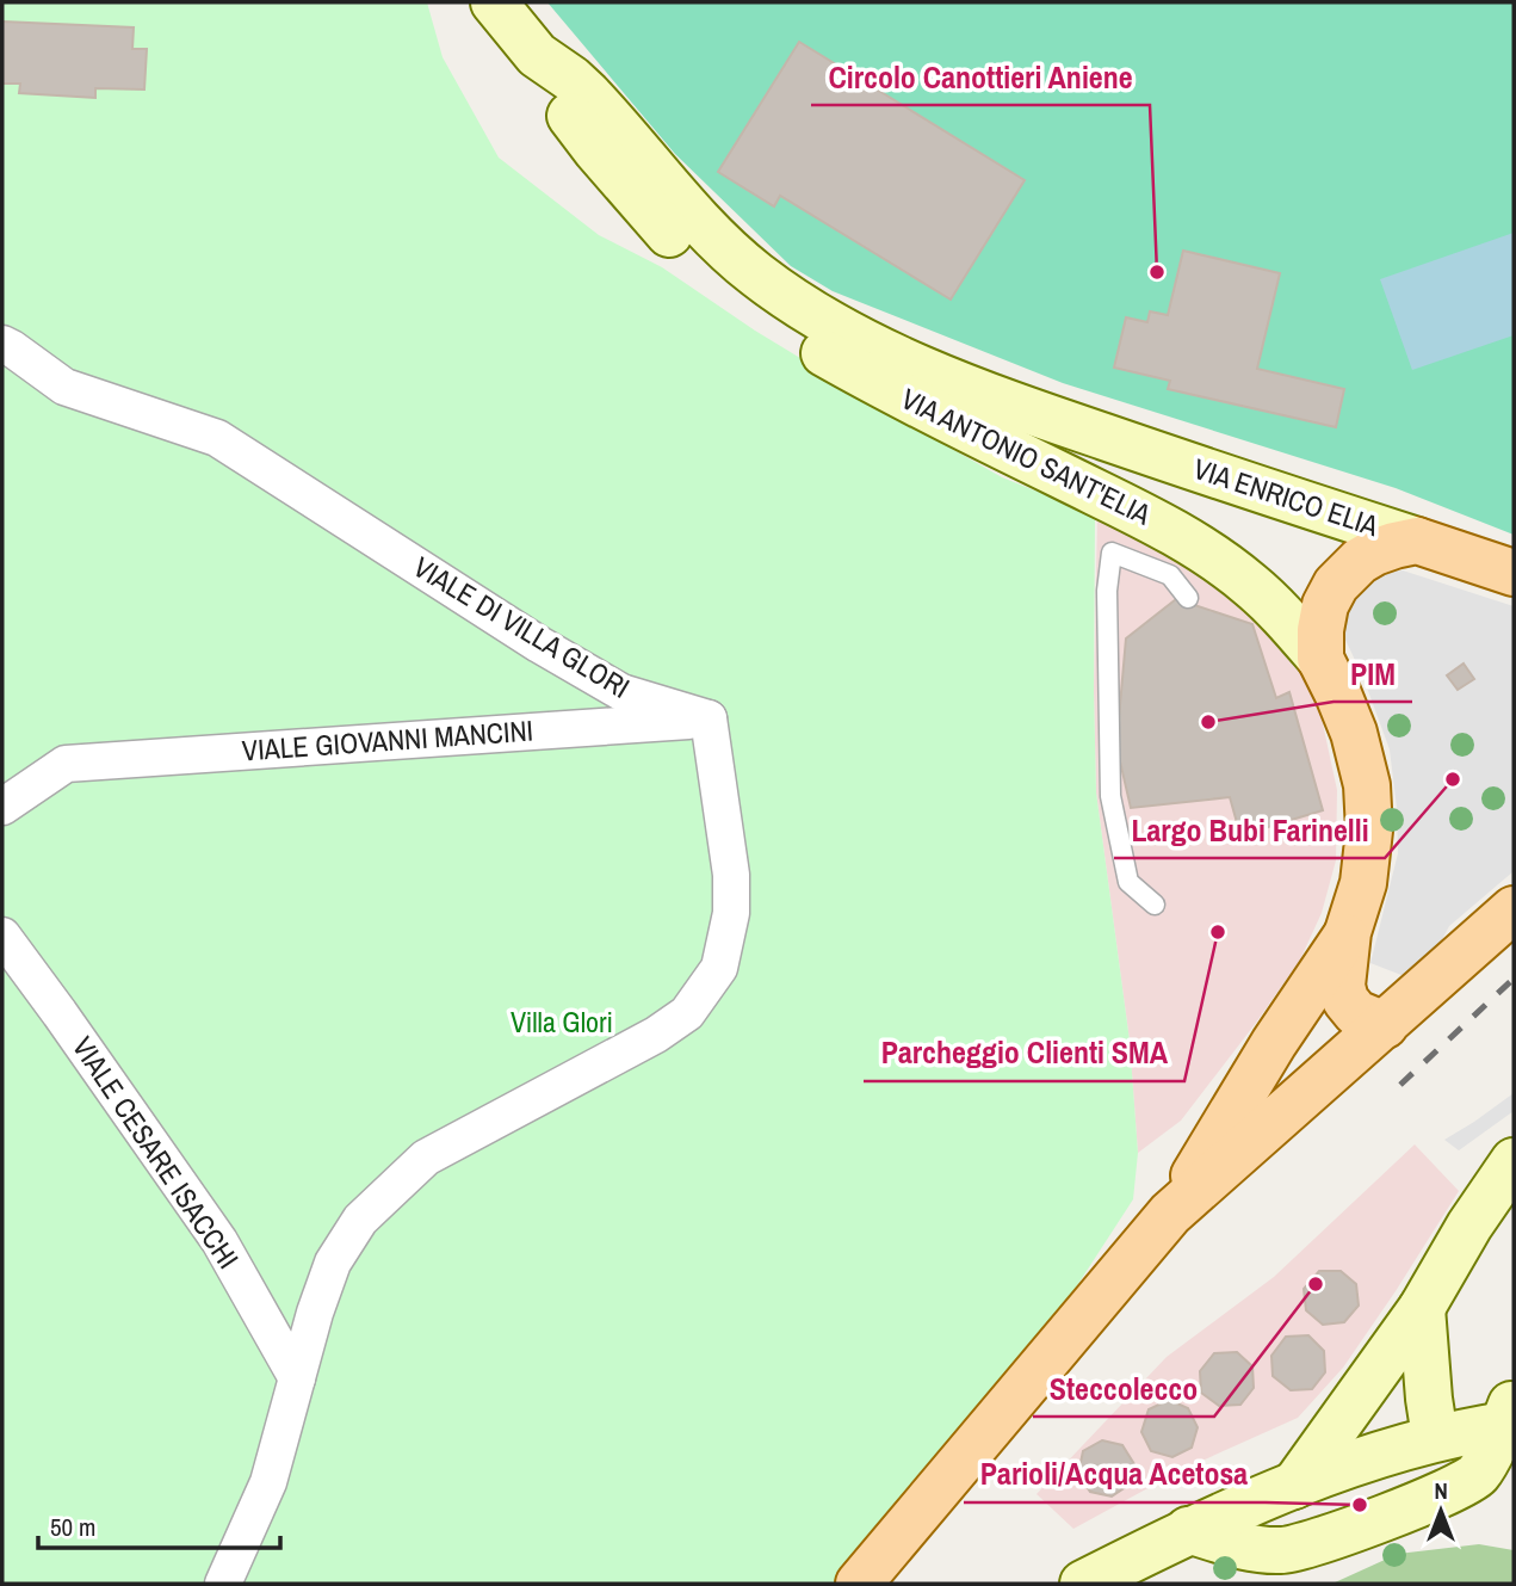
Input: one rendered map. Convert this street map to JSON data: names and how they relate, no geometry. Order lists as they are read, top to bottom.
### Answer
{
  "streets": {
    "main road": ["VIA ANTONIO SANT'ELIA", "VIA ENRICO ELIA"],
    "street": ["VIALE DI VILLA GLORI", "VIALE GIOVANNI MANCINI", "VIALE CESARE ISACCHI"]
  },
  "crossings": [
    ["VIA ANTONIO SANT'ELIA", "VIA ENRICO ELIA"],
    ["VIALE DI VILLA GLORI", "VIALE GIOVANNI MANCINI"]
  ],
  "parks": ["Villa Glori"],
  "places": [
    "Circolo Canottieri Aniene",
    "PIM",
    "Largo Bubi Farinelli",
    "Parcheggio Clienti SMA",
    "Steccolecco",
    "Parioli/Acqua Acetosa"
  ],
  "scale_bar": "50 m",
  "north": "top"
}
